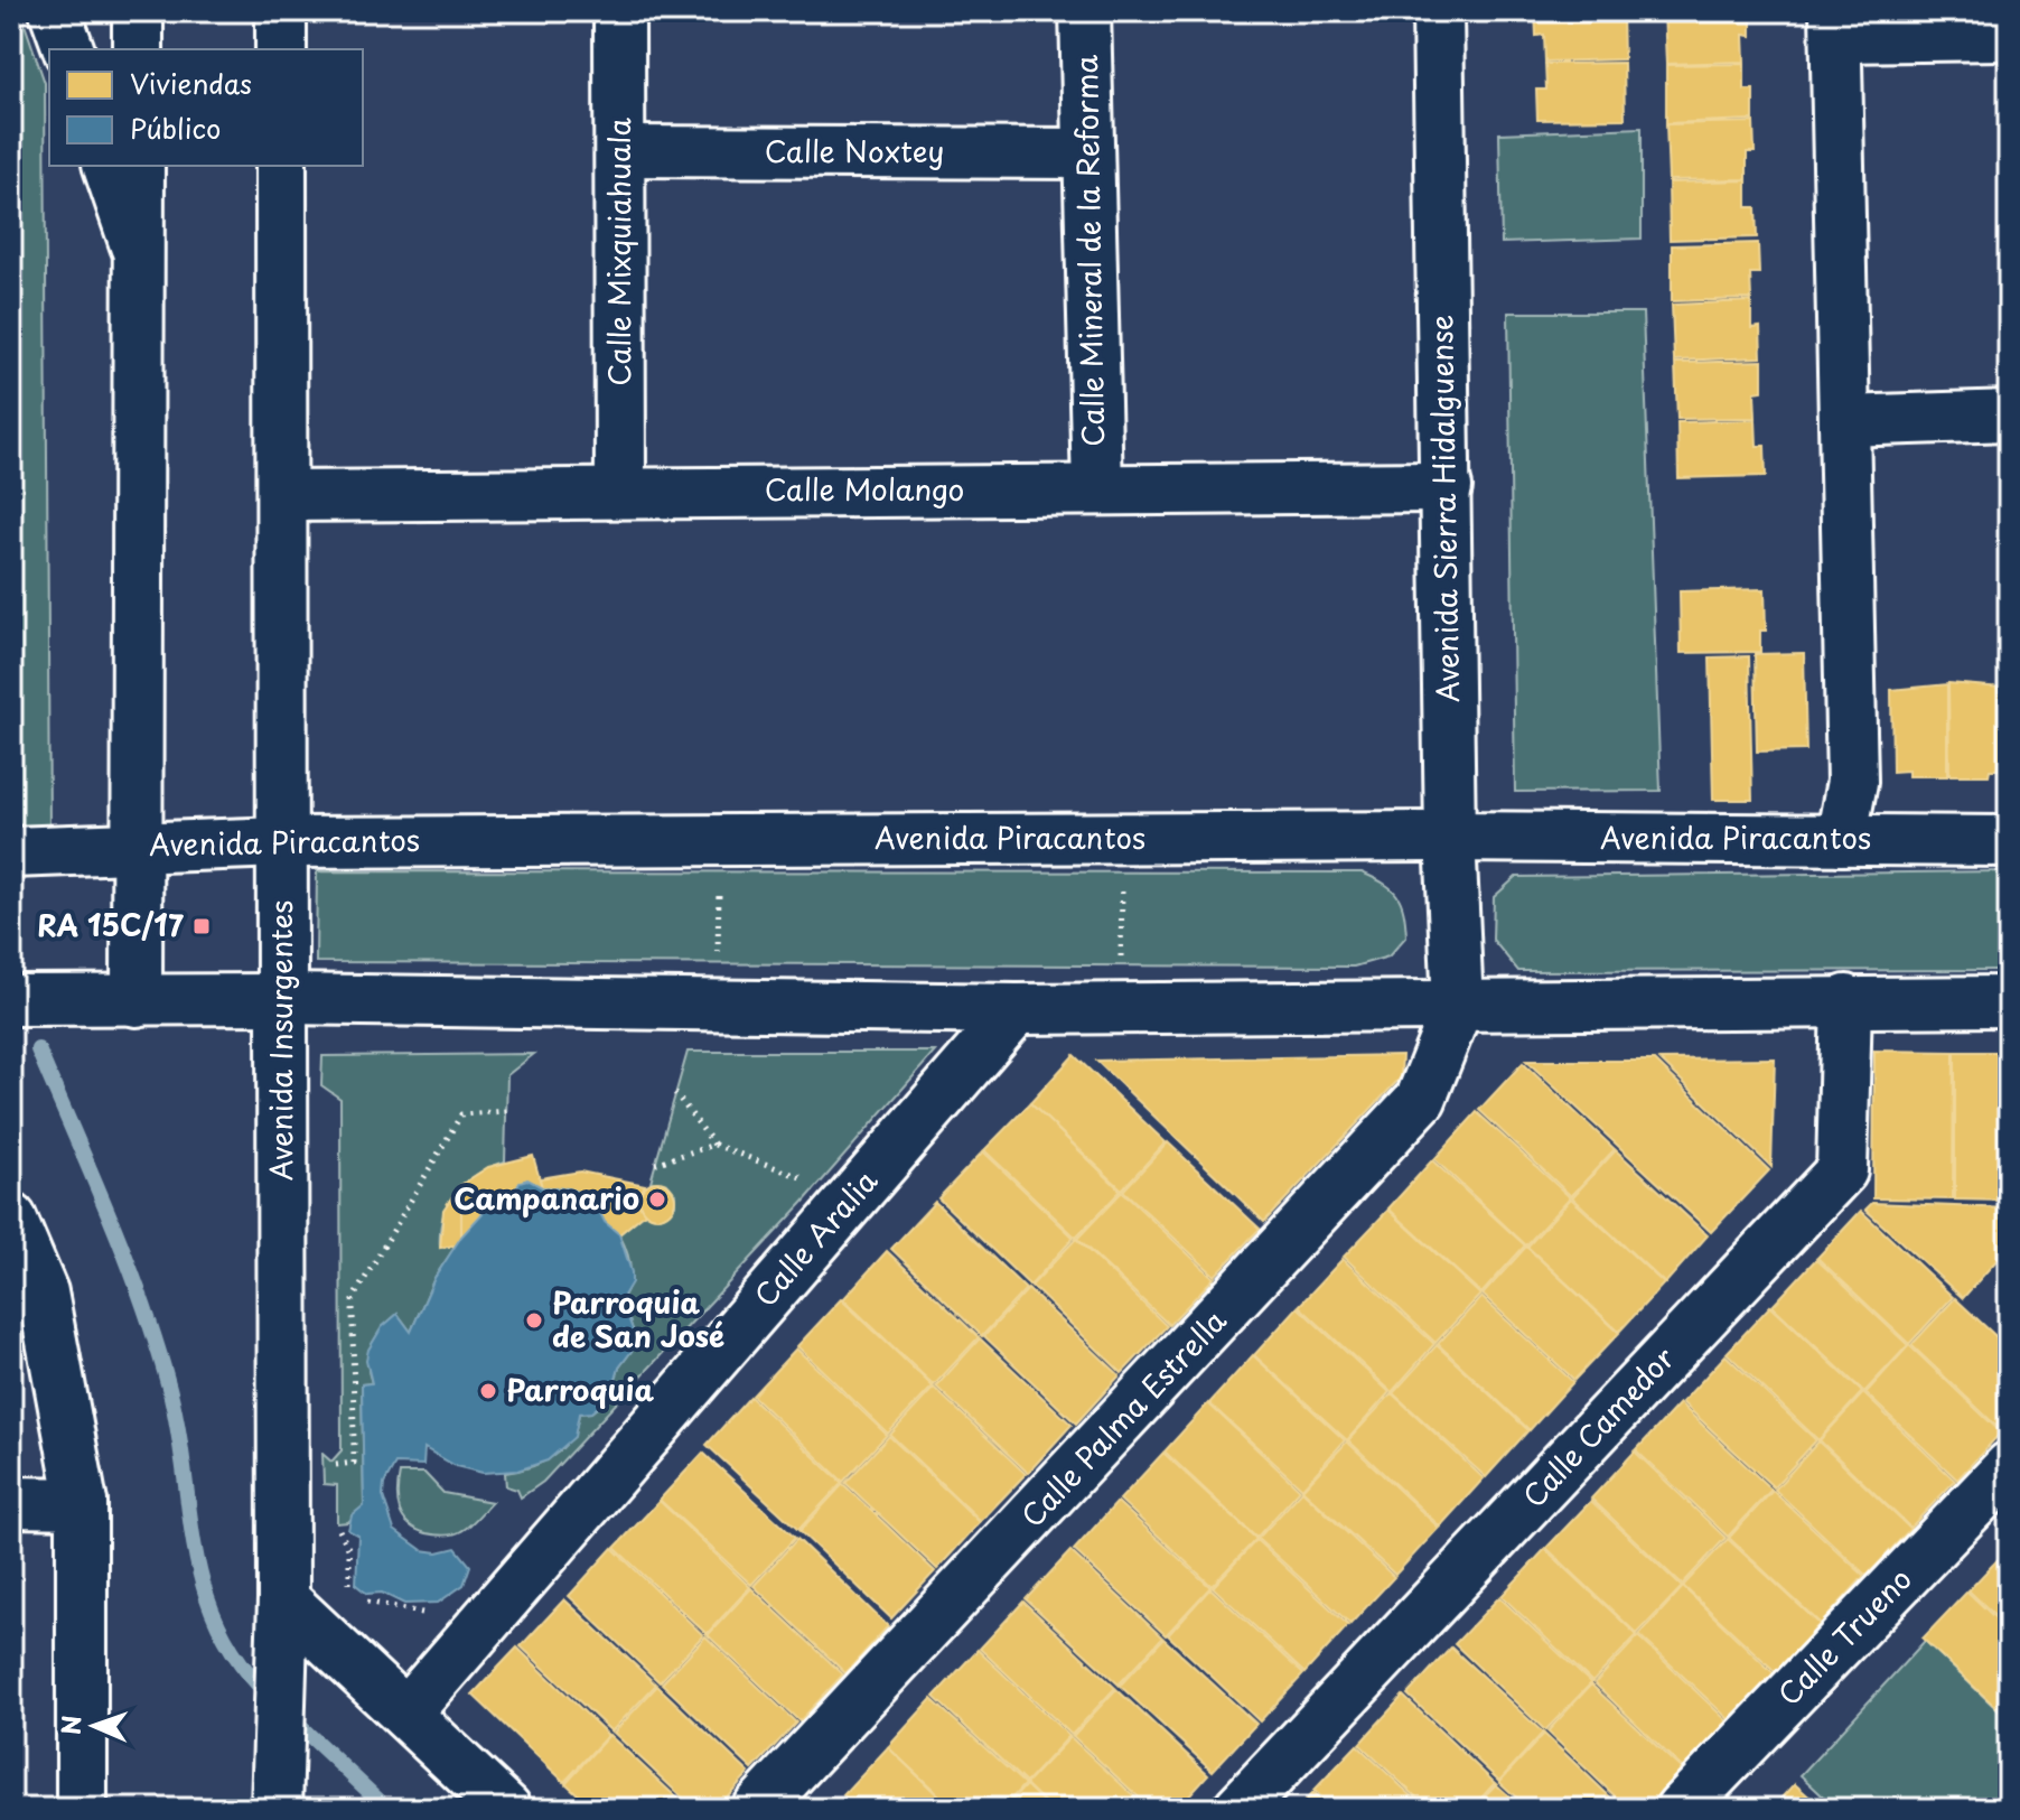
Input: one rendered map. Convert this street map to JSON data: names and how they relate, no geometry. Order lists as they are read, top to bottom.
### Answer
{
  "streets": {
    "street": [
      "Calle Noxtey",
      "Calle Mineral de la Reforma",
      "Calle Mixquiahuala",
      "Calle Molango",
      "Avenida Sierra Hidalguense",
      "Avenida Piracantos",
      "Avenida Insurgentes",
      "Calle Aralia",
      "Calle Palma Estrella",
      "Calle Camedor",
      "Calle Trueno"
    ]
  },
  "crossings": [
    ["Calle Noxtey", "Calle Mineral de la Reforma"],
    ["Calle Noxtey", "Calle Mixquiahuala"],
    ["Calle Mineral de la Reforma", "Calle Molango"],
    ["Calle Mixquiahuala", "Calle Molango"],
    ["Calle Molango", "Avenida Sierra Hidalguense"],
    ["Calle Molango", "Avenida Insurgentes"],
    ["Avenida Sierra Hidalguense", "Avenida Piracantos"],
    ["Avenida Sierra Hidalguense", "Calle Palma Estrella"],
    ["Avenida Piracantos", "Avenida Insurgentes"]
  ],
  "places": {
    "transit": ["RA 15C/17"],
    "other": ["Campanario", "Parroquia de San José", "Parroquia"]
  },
  "legend": ["Viviendas", "Público"],
  "north": "left"
}
